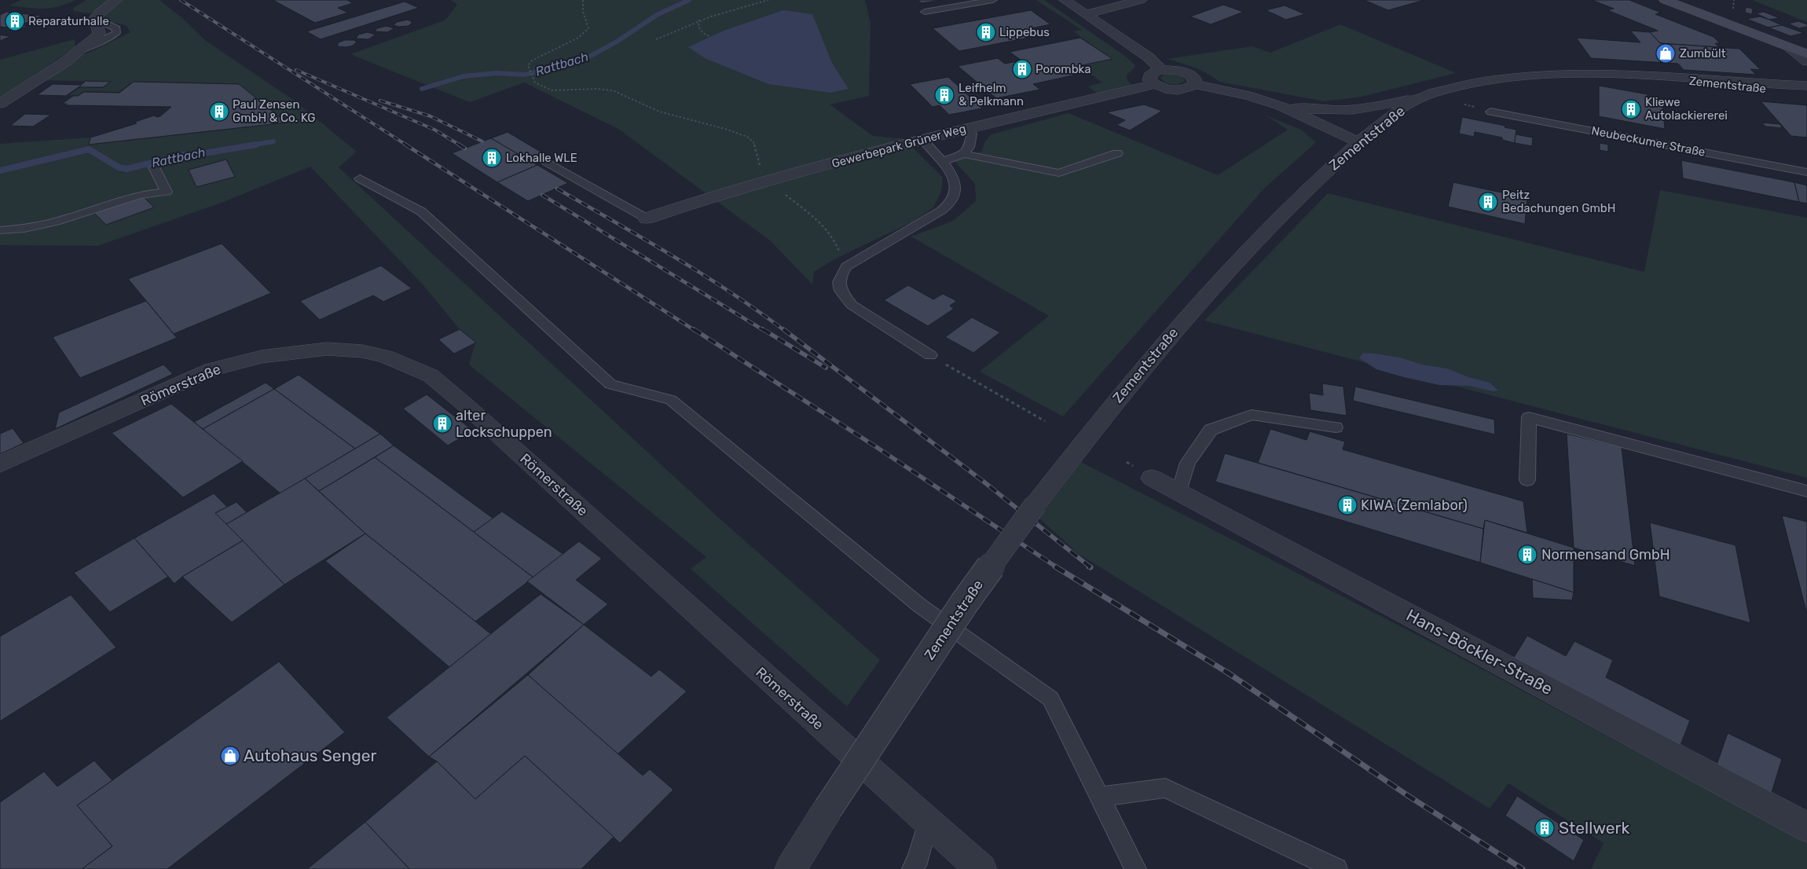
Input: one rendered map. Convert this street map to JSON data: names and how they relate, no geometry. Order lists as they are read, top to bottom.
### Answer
{
  "streets": {
    "street": [
      "Zementstraße",
      "Gewerbepark Grüner Weg",
      "Römerstraße",
      "Hans-Böckler-Straße"
    ],
    "lane": ["Neubeckumer Straße"]
  },
  "crossings": [
    ["Zementstraße", "Gewerbepark Grüner Weg"]
  ],
  "water": ["Rattbach"],
  "places": {
    "building": [
      "Reparaturhalle",
      "Lippebus",
      "Porombka",
      "Leifhelm & Pelkmann",
      "Kliewe Autolackiererei",
      "Paul Zensen GmbH & Co. KG",
      "Lokhalle WLE",
      "Peitz Bedachungen GmbH",
      "alter Lockschuppen",
      "KIWA (Zemlabor)",
      "Normensand GmbH",
      "Stellwerk"
    ],
    "shop": ["Zumbült", "Autohaus Senger"]
  }
}
